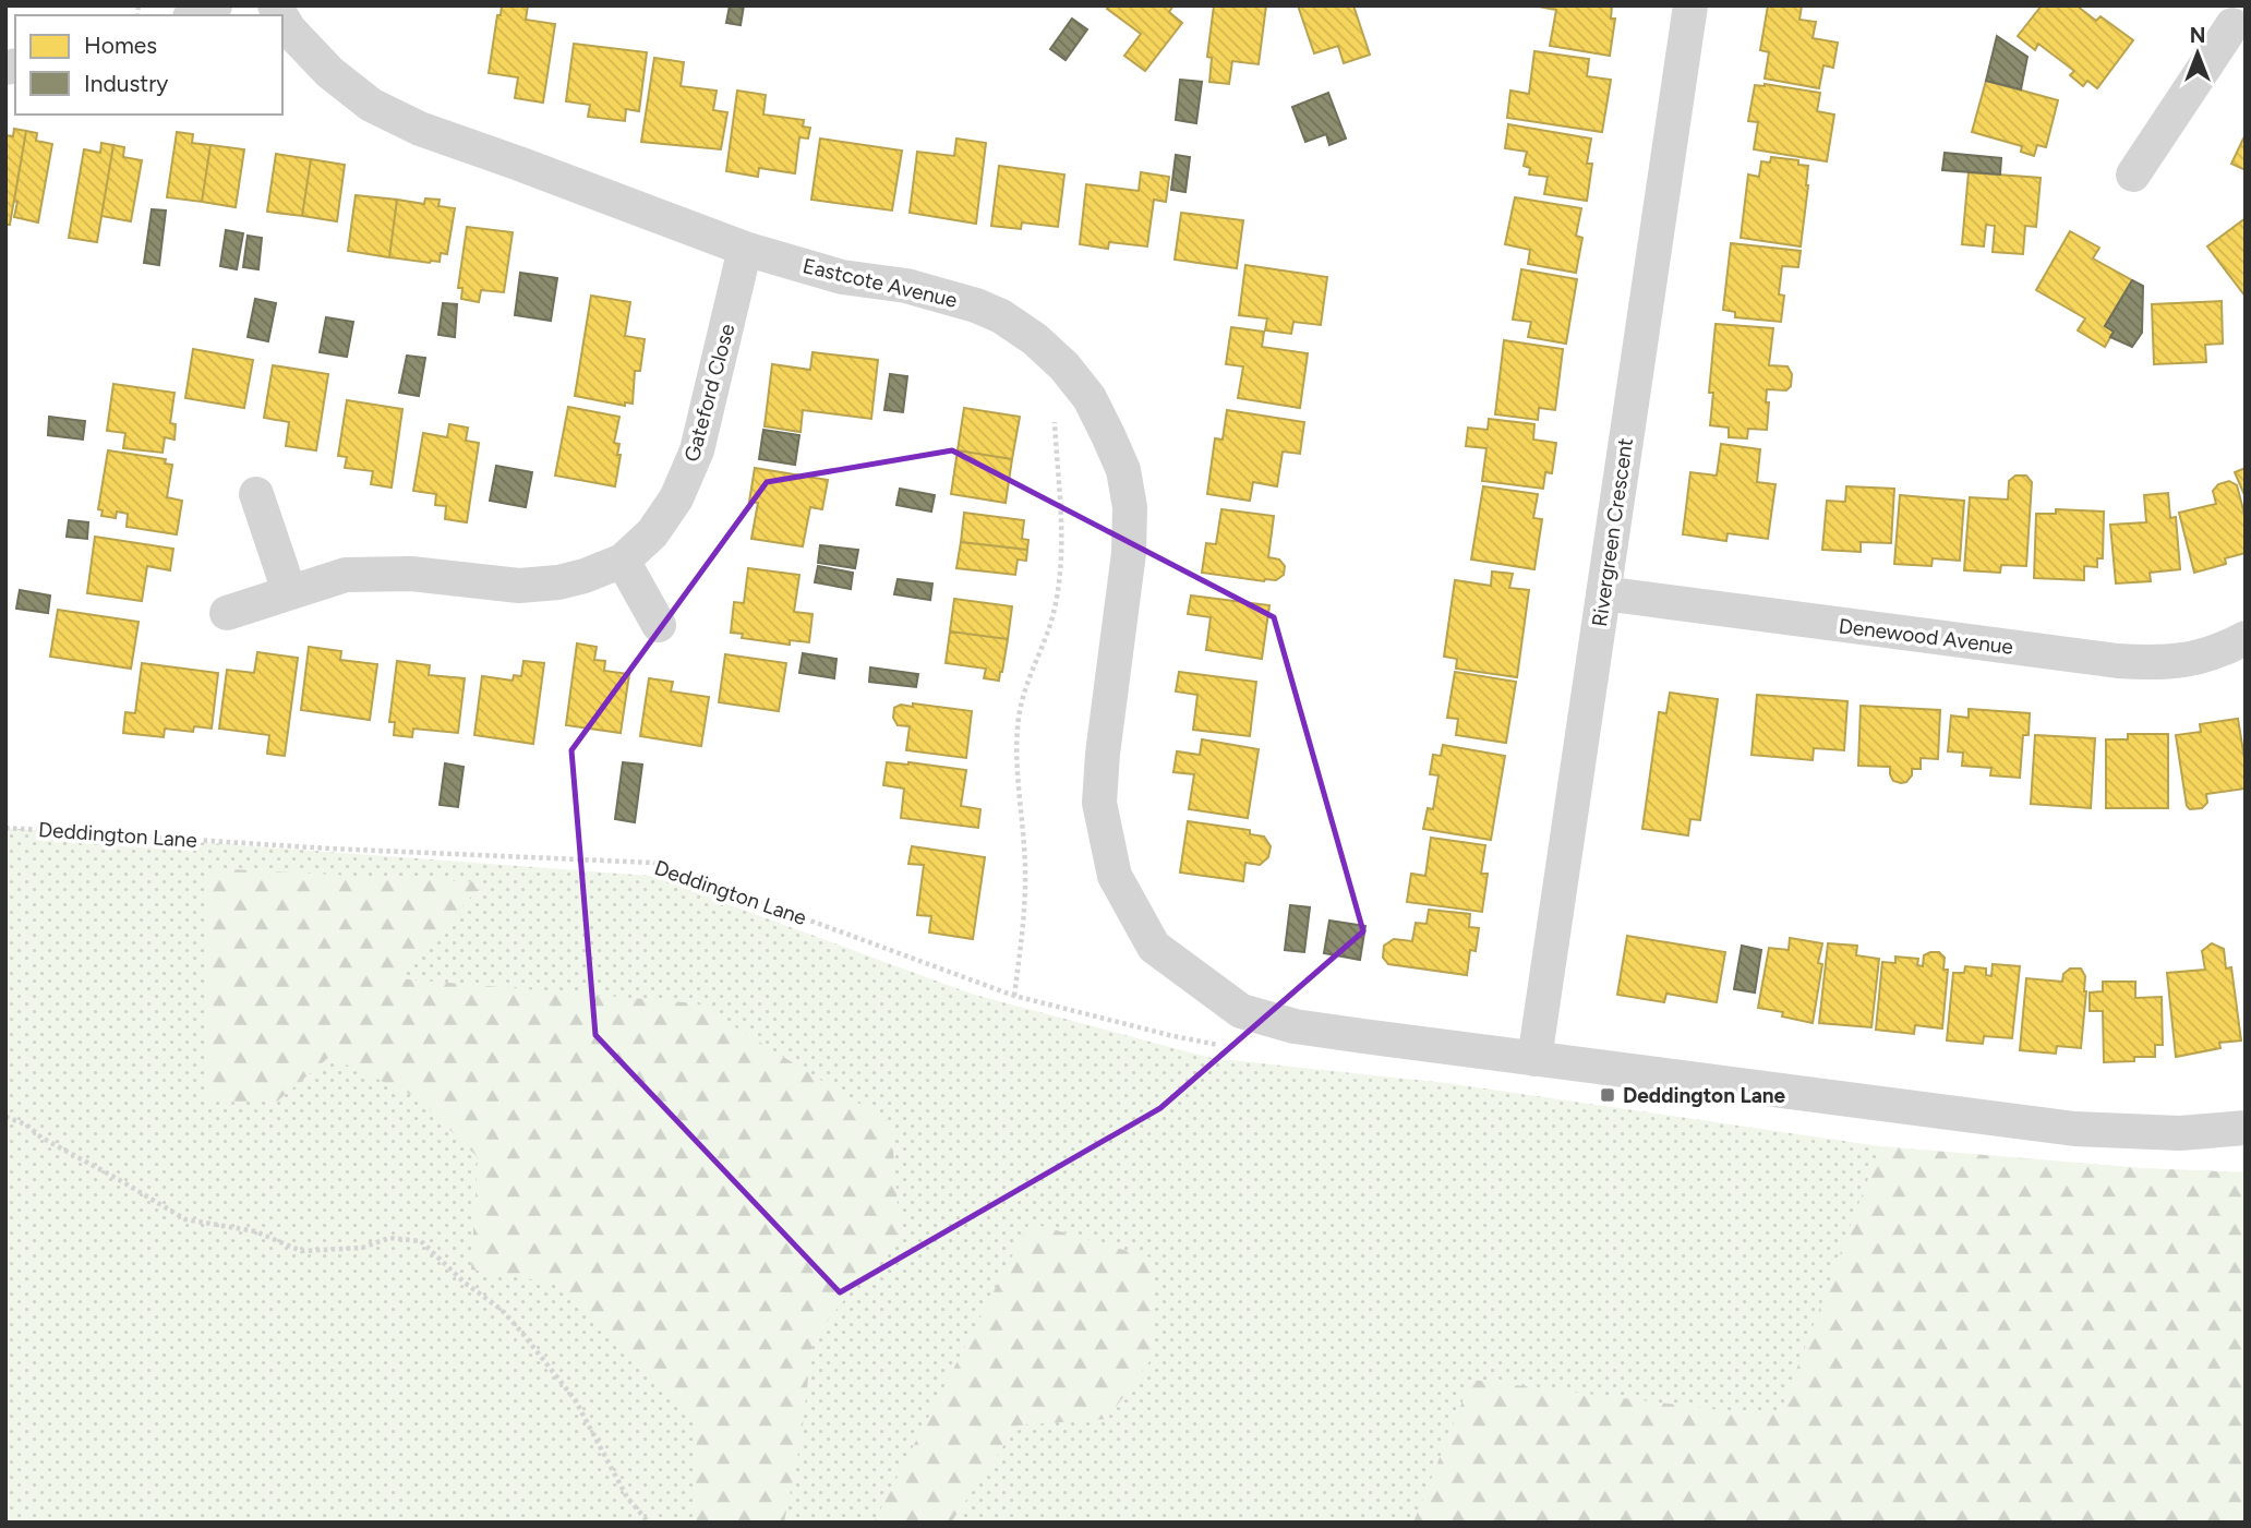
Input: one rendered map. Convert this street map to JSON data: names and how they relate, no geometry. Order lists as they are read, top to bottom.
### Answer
{
  "streets": {
    "street": [
      "Eastcote Avenue",
      "Gateford Close",
      "Rivergreen Crescent",
      "Denewood Avenue"
    ],
    "path": ["Deddington Lane"]
  },
  "crossings": [
    ["Eastcote Avenue", "Gateford Close"],
    ["Eastcote Avenue", "Rivergreen Crescent"],
    ["Rivergreen Crescent", "Denewood Avenue"]
  ],
  "places": {
    "transit": ["Deddington Lane"]
  },
  "legend": ["Homes", "Industry"],
  "north": "top"
}
